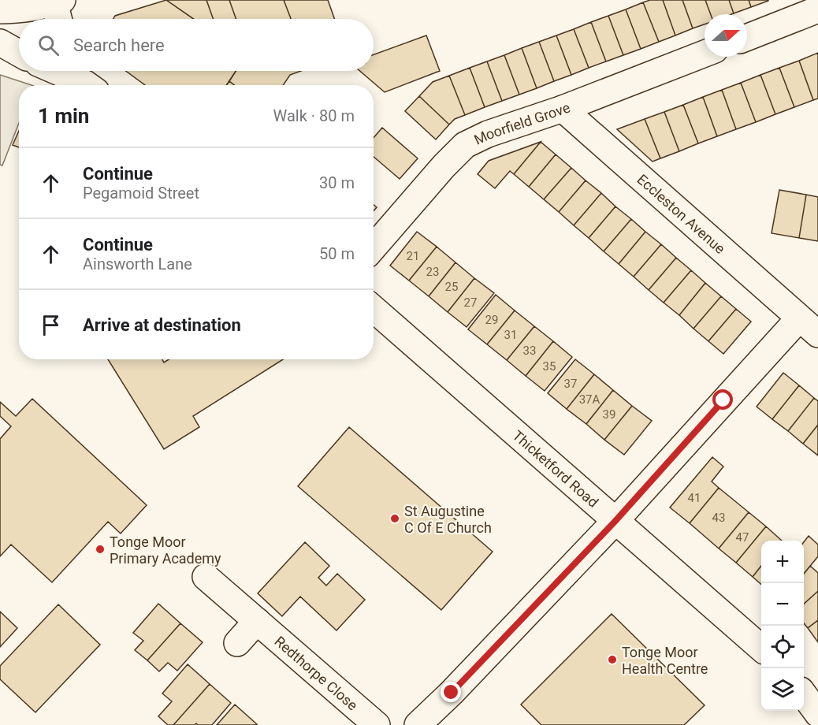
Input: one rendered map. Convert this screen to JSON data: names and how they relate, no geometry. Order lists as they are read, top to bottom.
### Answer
{
  "streets": {
    "street": [
      "Moorfield Grove",
      "Eccleston Avenue",
      "Thicketford Road",
      "Redthorpe Close"
    ]
  },
  "crossings": [
    ["Moorfield Grove", "Eccleston Avenue"]
  ],
  "places": ["St Augustine C Of E Church", "Tonge Moor Primary Academy", "Tonge Moor Health Centre"],
  "house_numbers": [
    "21",
    "23",
    "25",
    "27",
    "29",
    "31",
    "33",
    "35",
    "37",
    "37A",
    "39",
    "41",
    "43",
    "47"
  ],
  "north": "right",
  "page": {
    "search": "Search here",
    "heading": ["1 min", "Walk · 80 m"],
    "list": [
      ["Continue", "Pegamoid Street", "30 m"],
      ["Continue", "Ainsworth Lane", "50 m"],
      "Arrive at destination"
    ],
    "map_buttons": ["+", "−"]
  }
}
